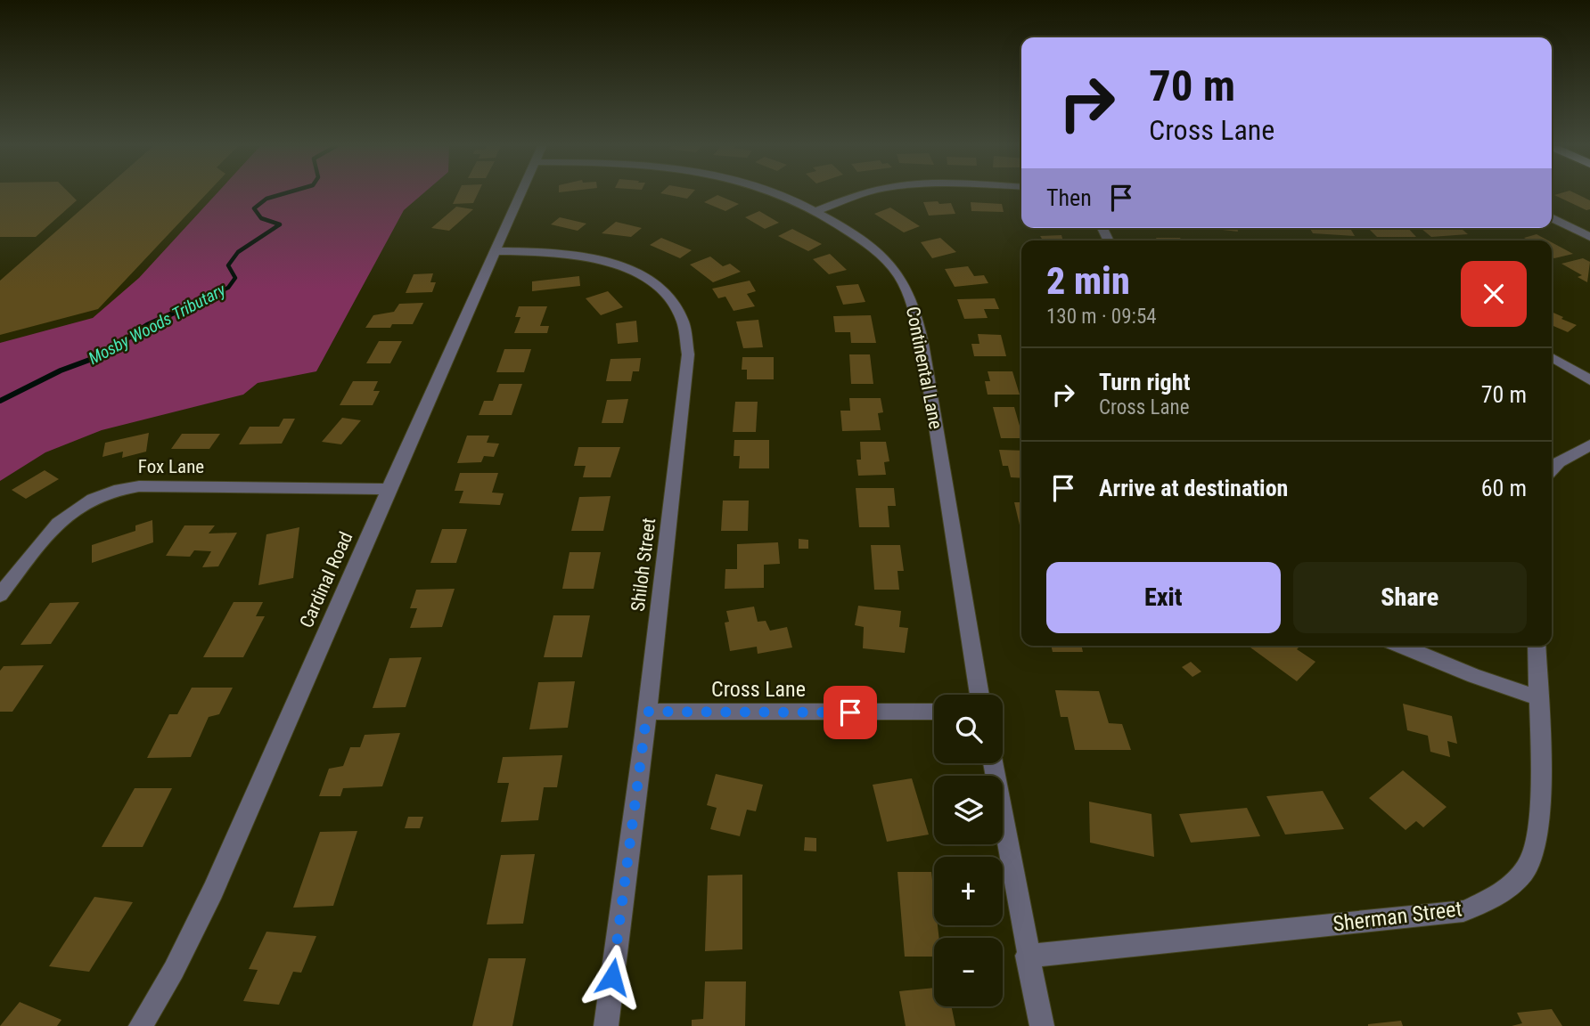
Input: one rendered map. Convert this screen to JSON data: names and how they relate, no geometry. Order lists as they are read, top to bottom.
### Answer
{
  "streets": {
    "street": [
      "Continental Lane",
      "Fox Lane",
      "Shiloh Street",
      "Cardinal Road",
      "Cross Lane",
      "Sherman Street"
    ]
  },
  "crossings": [
    ["Fox Lane", "Cardinal Road"],
    ["Shiloh Street", "Cardinal Road"],
    ["Shiloh Street", "Cross Lane"]
  ],
  "water": ["Mosby Woods Tributary"],
  "page": {
    "turn": ["70 m", "Cross Lane"],
    "then": "Then",
    "heading": ["2 min", "130 m · 09:54"],
    "list": [
      {
        "name": "Turn right",
        "note": "Cross Lane",
        "value": "70 m"
      },
      {
        "name": "Arrive at destination",
        "value": "60 m"
      }
    ],
    "buttons": ["Exit", "Share"],
    "map_buttons": ["+", "−"]
  }
}
